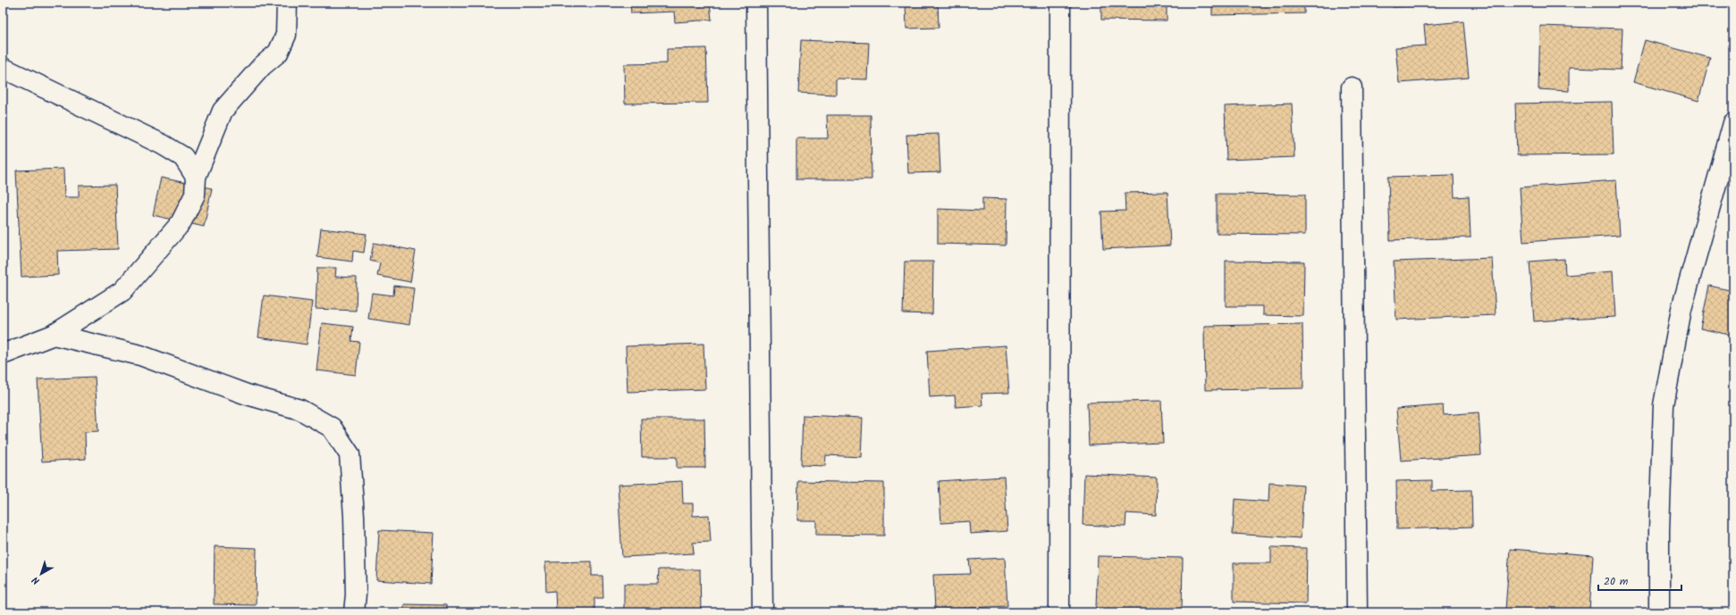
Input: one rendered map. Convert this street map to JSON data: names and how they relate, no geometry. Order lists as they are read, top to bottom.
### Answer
{
  "scale_bar": "20 m",
  "north": "bottom left"
}
